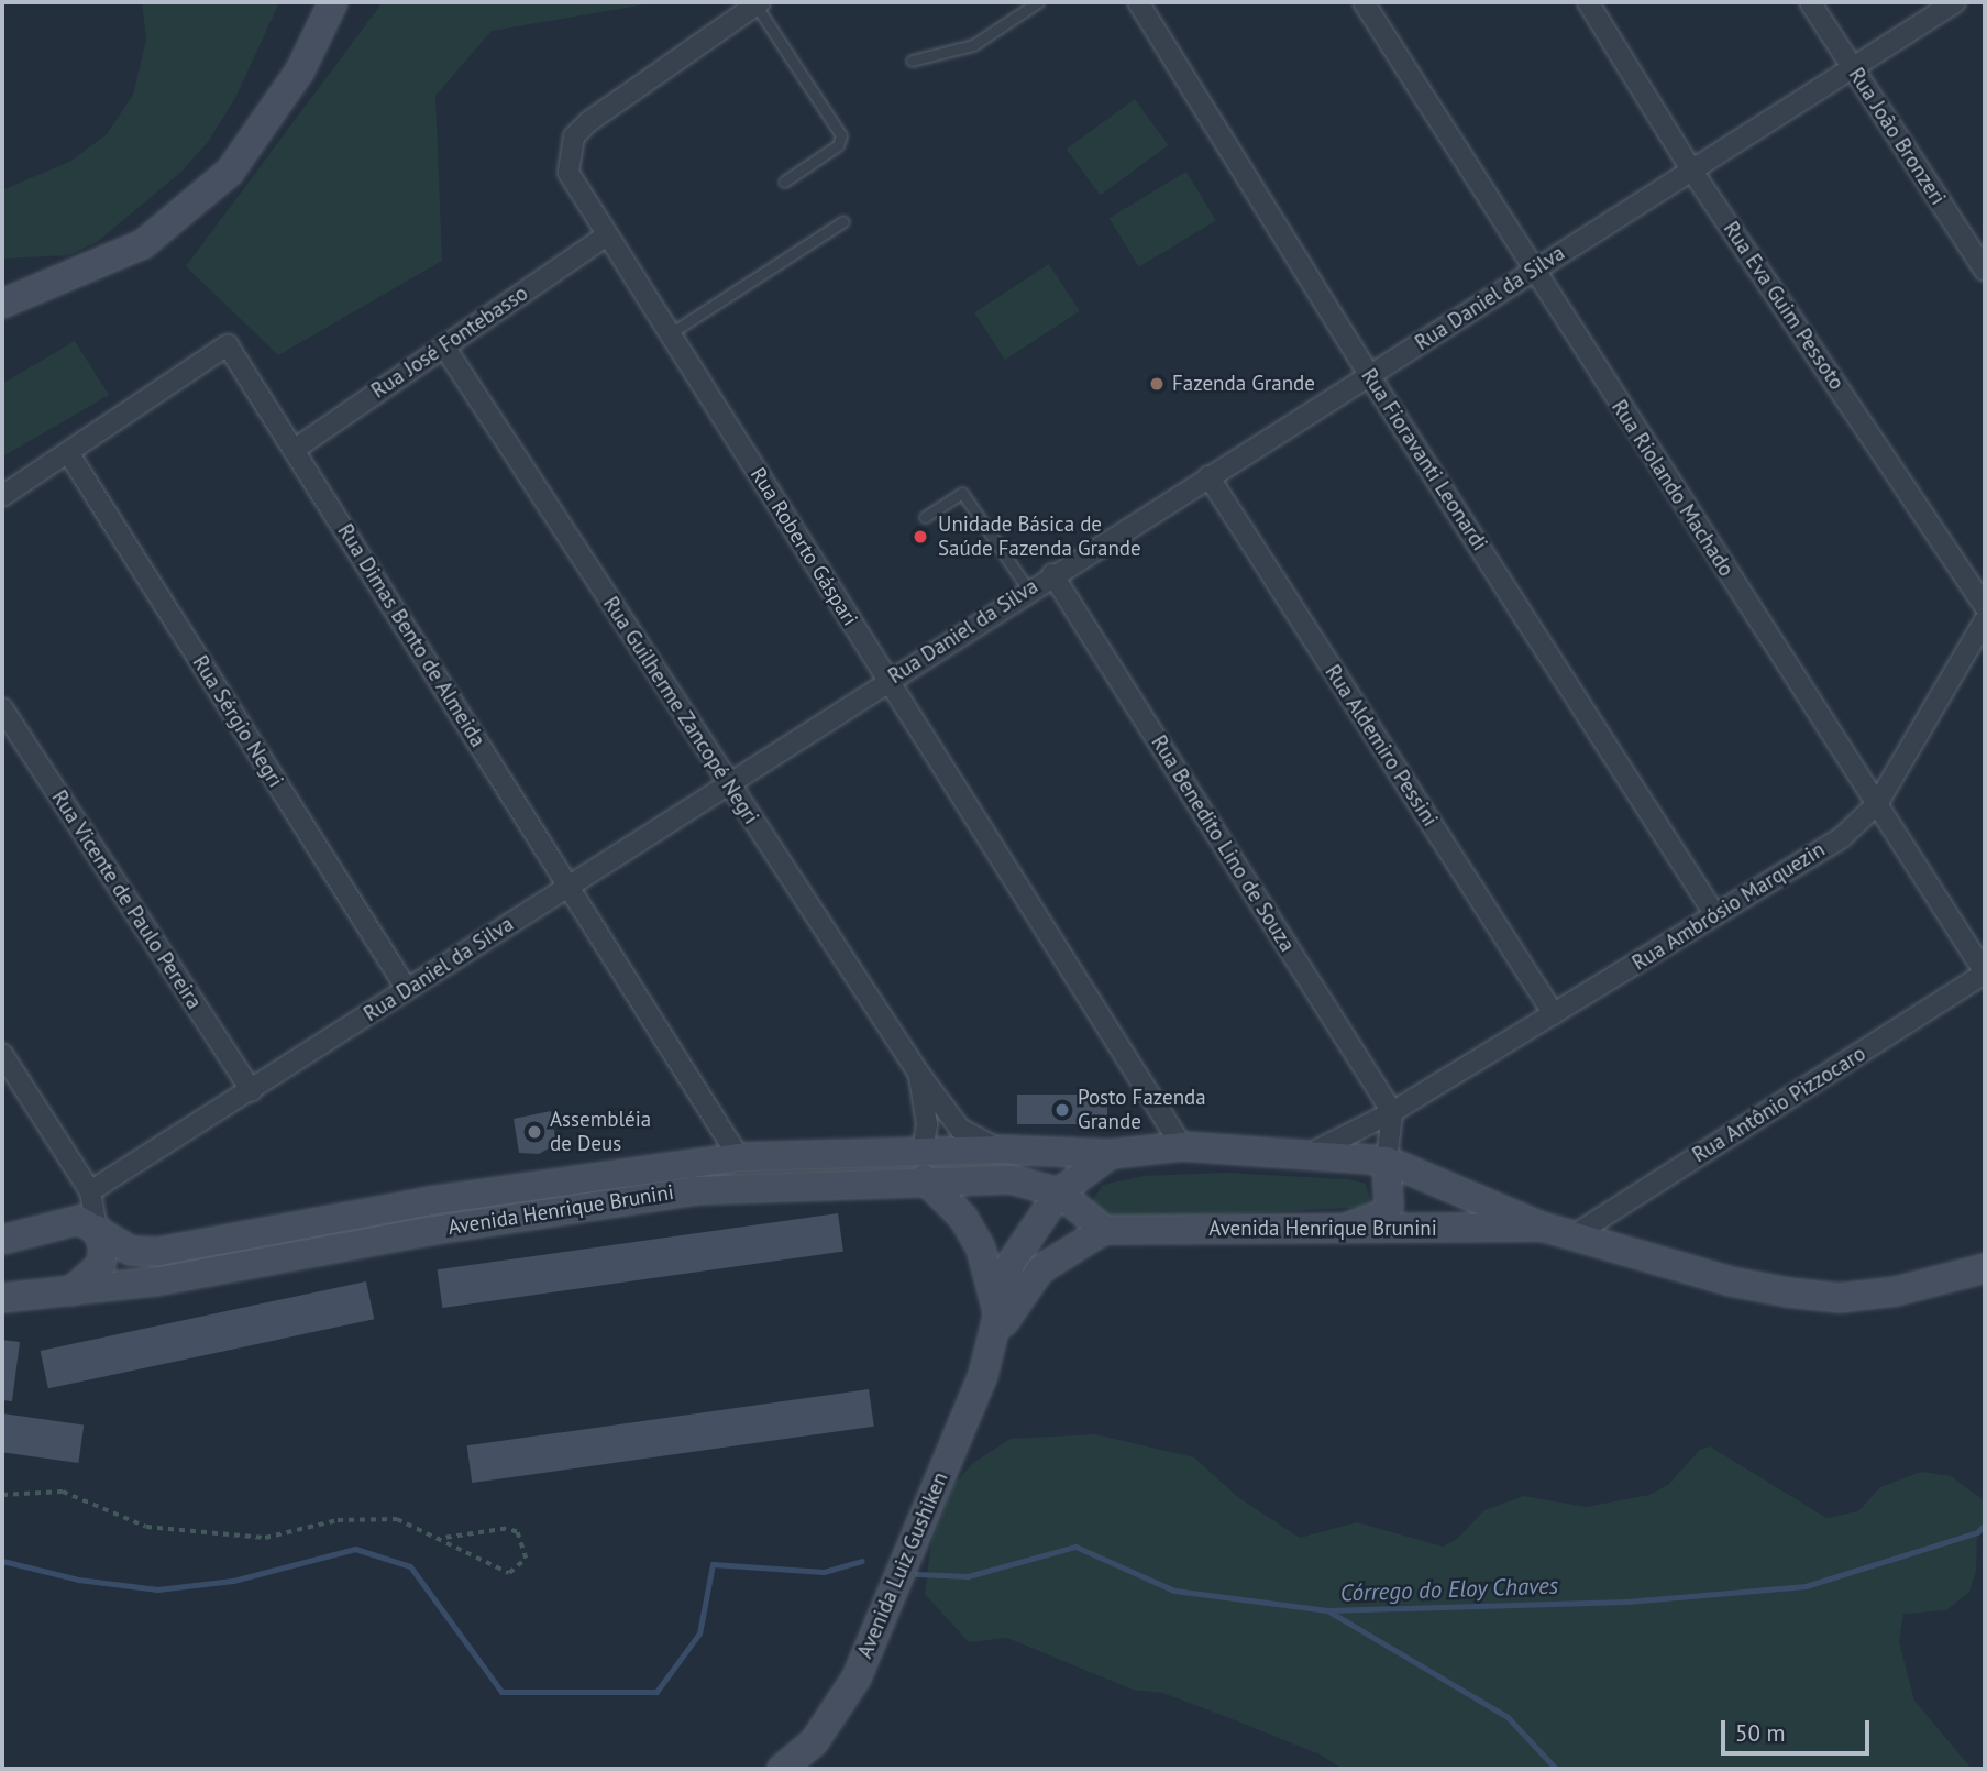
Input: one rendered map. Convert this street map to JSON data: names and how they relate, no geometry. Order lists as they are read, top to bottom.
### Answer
{
  "streets": {
    "main road": ["Avenida Henrique Brunini", "Avenida Luiz Gushiken"],
    "street": [
      "Rua João Bronzeri",
      "Rua Daniel da Silva",
      "Rua Eva Guim Pessoto",
      "Rua José Fontebasso",
      "Rua Fioravanti Leonardi",
      "Rua Riolando Machado",
      "Rua Roberto Gáspari",
      "Rua Dimas Bento de Almeida",
      "Rua Guilherme Zancopé Negri",
      "Rua Sérgio Negri",
      "Rua Aldemiro Pessini",
      "Rua Benedito Lino de Souza",
      "Rua Vicente de Paulo Pereira",
      "Rua Ambrósio Marquezin",
      "Rua Antônio Pizzocaro"
    ]
  },
  "crossings": [
    ["Rua João Bronzeri", "Rua Daniel da Silva"],
    ["Rua Daniel da Silva", "Rua Eva Guim Pessoto"],
    ["Rua Daniel da Silva", "Rua Fioravanti Leonardi"],
    ["Rua Daniel da Silva", "Rua Riolando Machado"],
    ["Rua Daniel da Silva", "Rua Roberto Gáspari"],
    ["Rua Daniel da Silva", "Rua Dimas Bento de Almeida"],
    ["Rua Daniel da Silva", "Rua Guilherme Zancopé Negri"],
    ["Rua Daniel da Silva", "Rua Sérgio Negri"],
    ["Rua Daniel da Silva", "Rua Aldemiro Pessini"],
    ["Rua Daniel da Silva", "Rua Benedito Lino de Souza"],
    ["Rua Daniel da Silva", "Rua Vicente de Paulo Pereira"],
    ["Rua José Fontebasso", "Rua Roberto Gáspari"],
    ["Rua José Fontebasso", "Rua Dimas Bento de Almeida"],
    ["Rua José Fontebasso", "Rua Guilherme Zancopé Negri"],
    ["Rua Fioravanti Leonardi", "Rua Ambrósio Marquezin"],
    ["Rua Riolando Machado", "Rua Ambrósio Marquezin"],
    ["Rua Riolando Machado", "Rua Antônio Pizzocaro"],
    ["Rua Roberto Gáspari", "Avenida Henrique Brunini"],
    ["Rua Dimas Bento de Almeida", "Rua Sérgio Negri"],
    ["Rua Dimas Bento de Almeida", "Avenida Henrique Brunini"],
    ["Rua Guilherme Zancopé Negri", "Avenida Henrique Brunini"],
    ["Rua Aldemiro Pessini", "Rua Ambrósio Marquezin"],
    ["Rua Benedito Lino de Souza", "Rua Ambrósio Marquezin"],
    ["Rua Ambrósio Marquezin", "Avenida Henrique Brunini"],
    ["Rua Antônio Pizzocaro", "Avenida Henrique Brunini"],
    ["Avenida Henrique Brunini", "Avenida Luiz Gushiken"]
  ],
  "water": ["Córrego do Eloy Chaves"],
  "places": [
    "Fazenda Grande",
    "Unidade Básica de Saúde Fazenda Grande",
    "Posto Fazenda Grande",
    "Assembléia de Deus"
  ],
  "scale_bar": "50 m"
}
